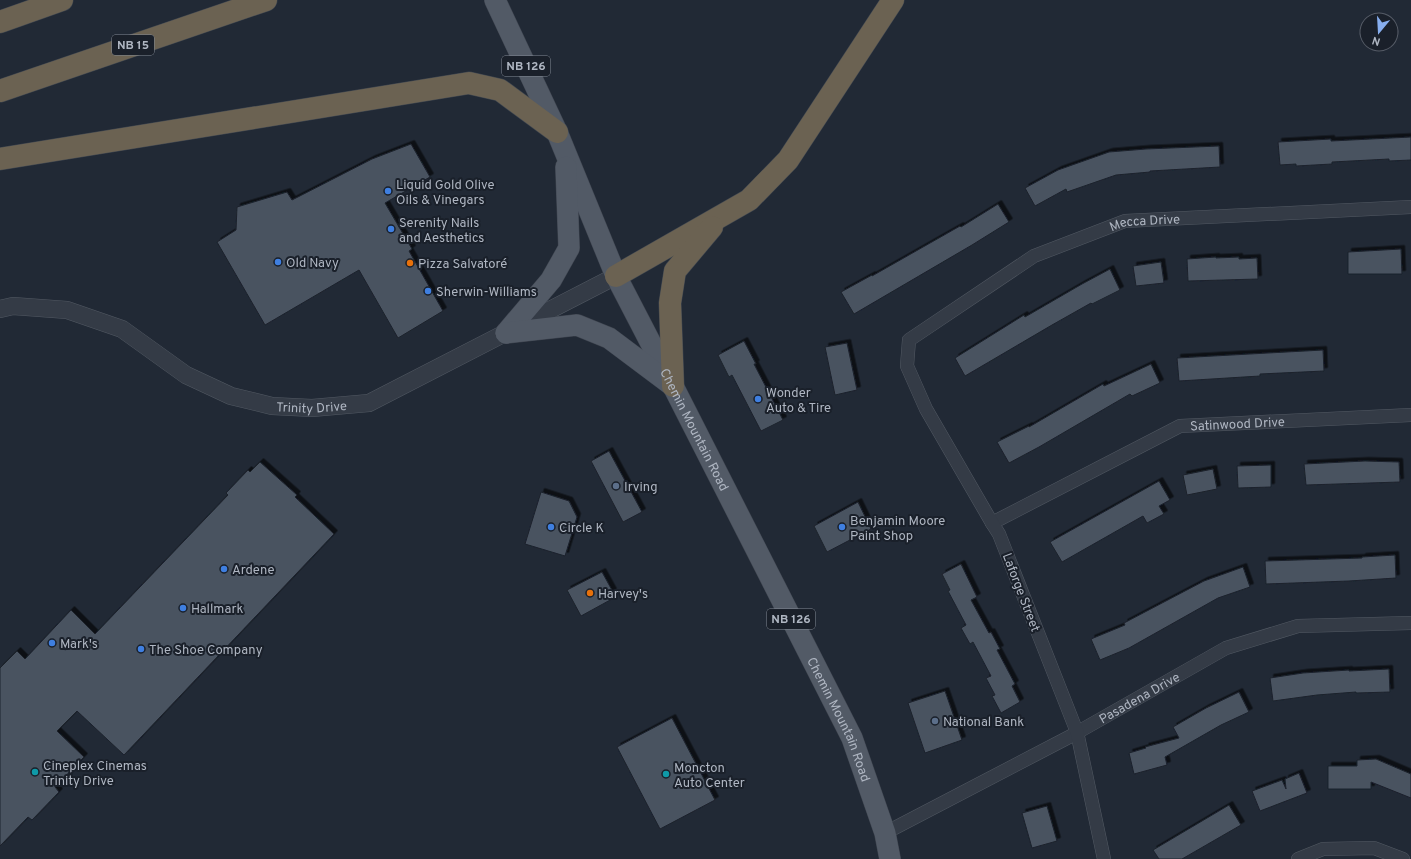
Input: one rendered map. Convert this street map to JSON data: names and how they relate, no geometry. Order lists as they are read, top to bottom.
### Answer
{
  "streets": {
    "highway": ["NB 15"],
    "main road": ["NB 126", "Chemin Mountain Road"],
    "street": [
      "Mecca Drive",
      "Trinity Drive",
      "Satinwood Drive",
      "Laforge Street",
      "Pasadena Drive"
    ]
  },
  "crossings": [
    ["Mecca Drive", "Laforge Street"],
    ["Trinity Drive", "Chemin Mountain Road"],
    ["Satinwood Drive", "Laforge Street"],
    ["Chemin Mountain Road", "Pasadena Drive"],
    ["Laforge Street", "Pasadena Drive"]
  ],
  "places": [
    "Liquid Gold Olive Oils & Vinegars",
    "Serenity Nails and Aesthetics",
    "Old Navy",
    "Pizza Salvatoré",
    "Sherwin-Williams",
    "Wonder Auto & Tire",
    "Irving",
    "Circle K",
    "Benjamin Moore Paint Shop",
    "Ardene",
    "Harvey's",
    "Hallmark",
    "Mark's",
    "The Shoe Company",
    "National Bank",
    "Cineplex Cinemas Trinity Drive",
    "Moncton Auto Center"
  ],
  "north": "bottom"
}
